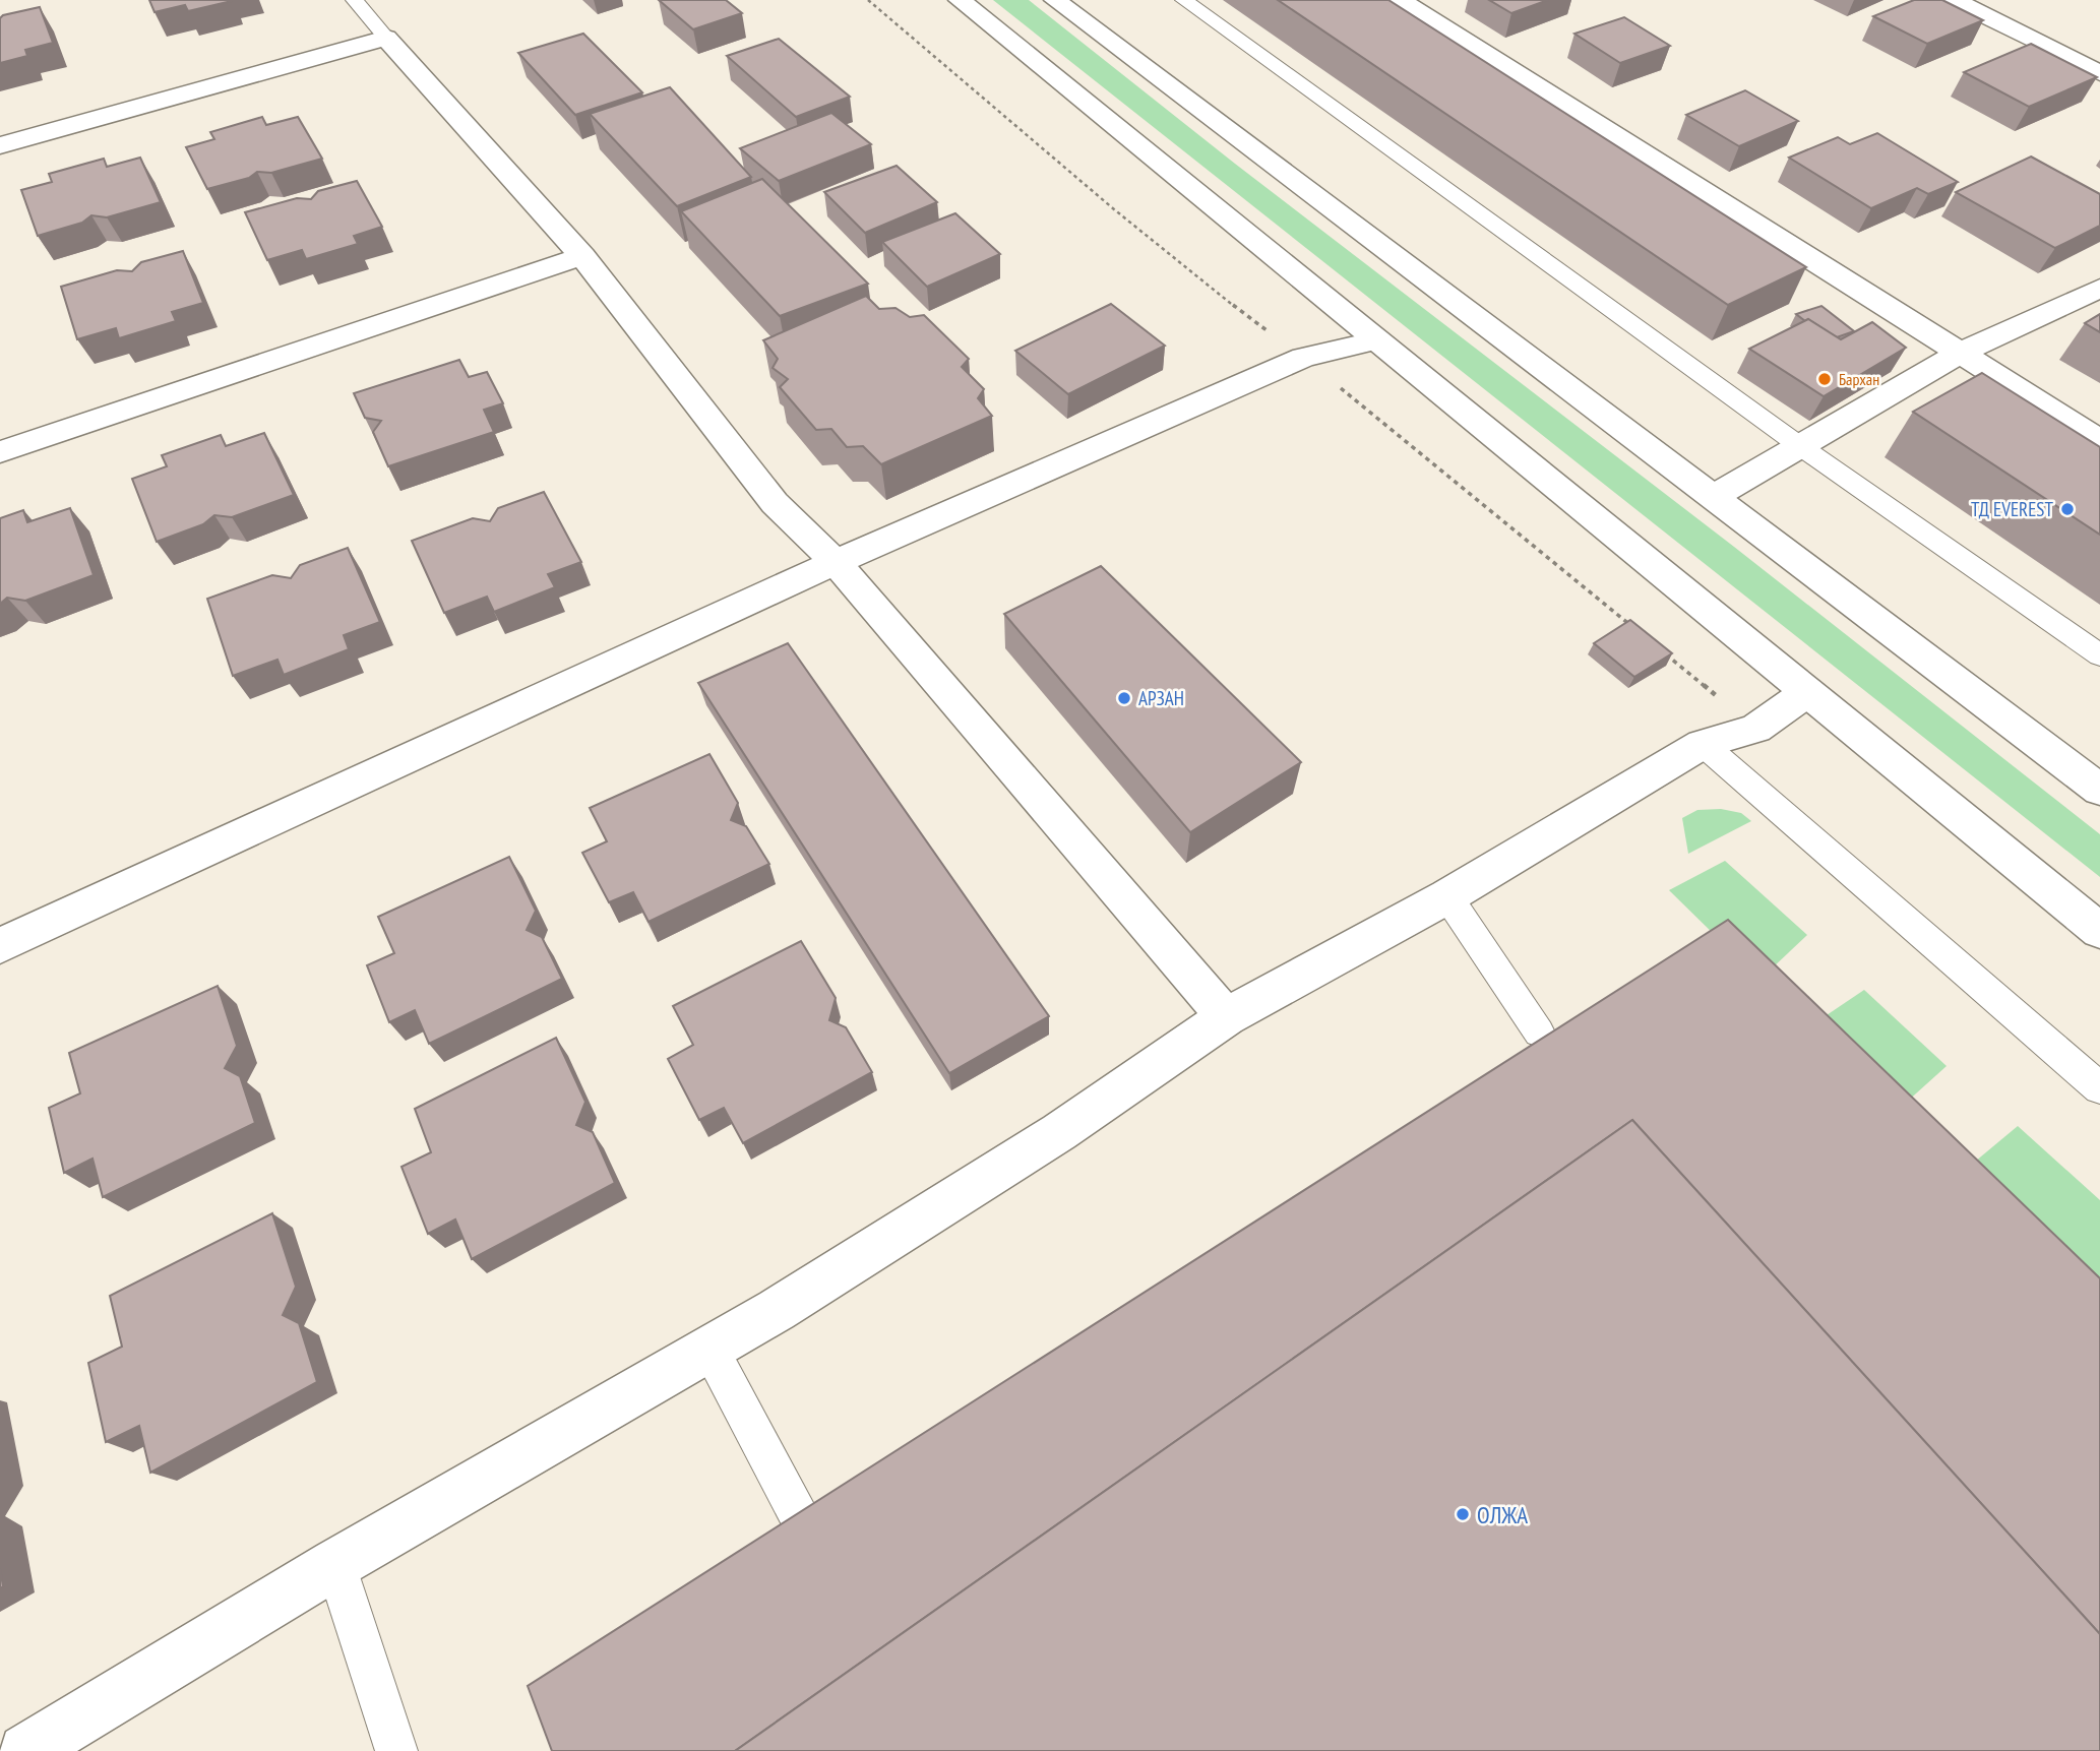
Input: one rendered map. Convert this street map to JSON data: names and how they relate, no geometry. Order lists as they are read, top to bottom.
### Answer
{
  "places": [
    "Бархан",
    "ТД EVEREST",
    "АРЗАН",
    "ОЛЖА"
  ]
}
